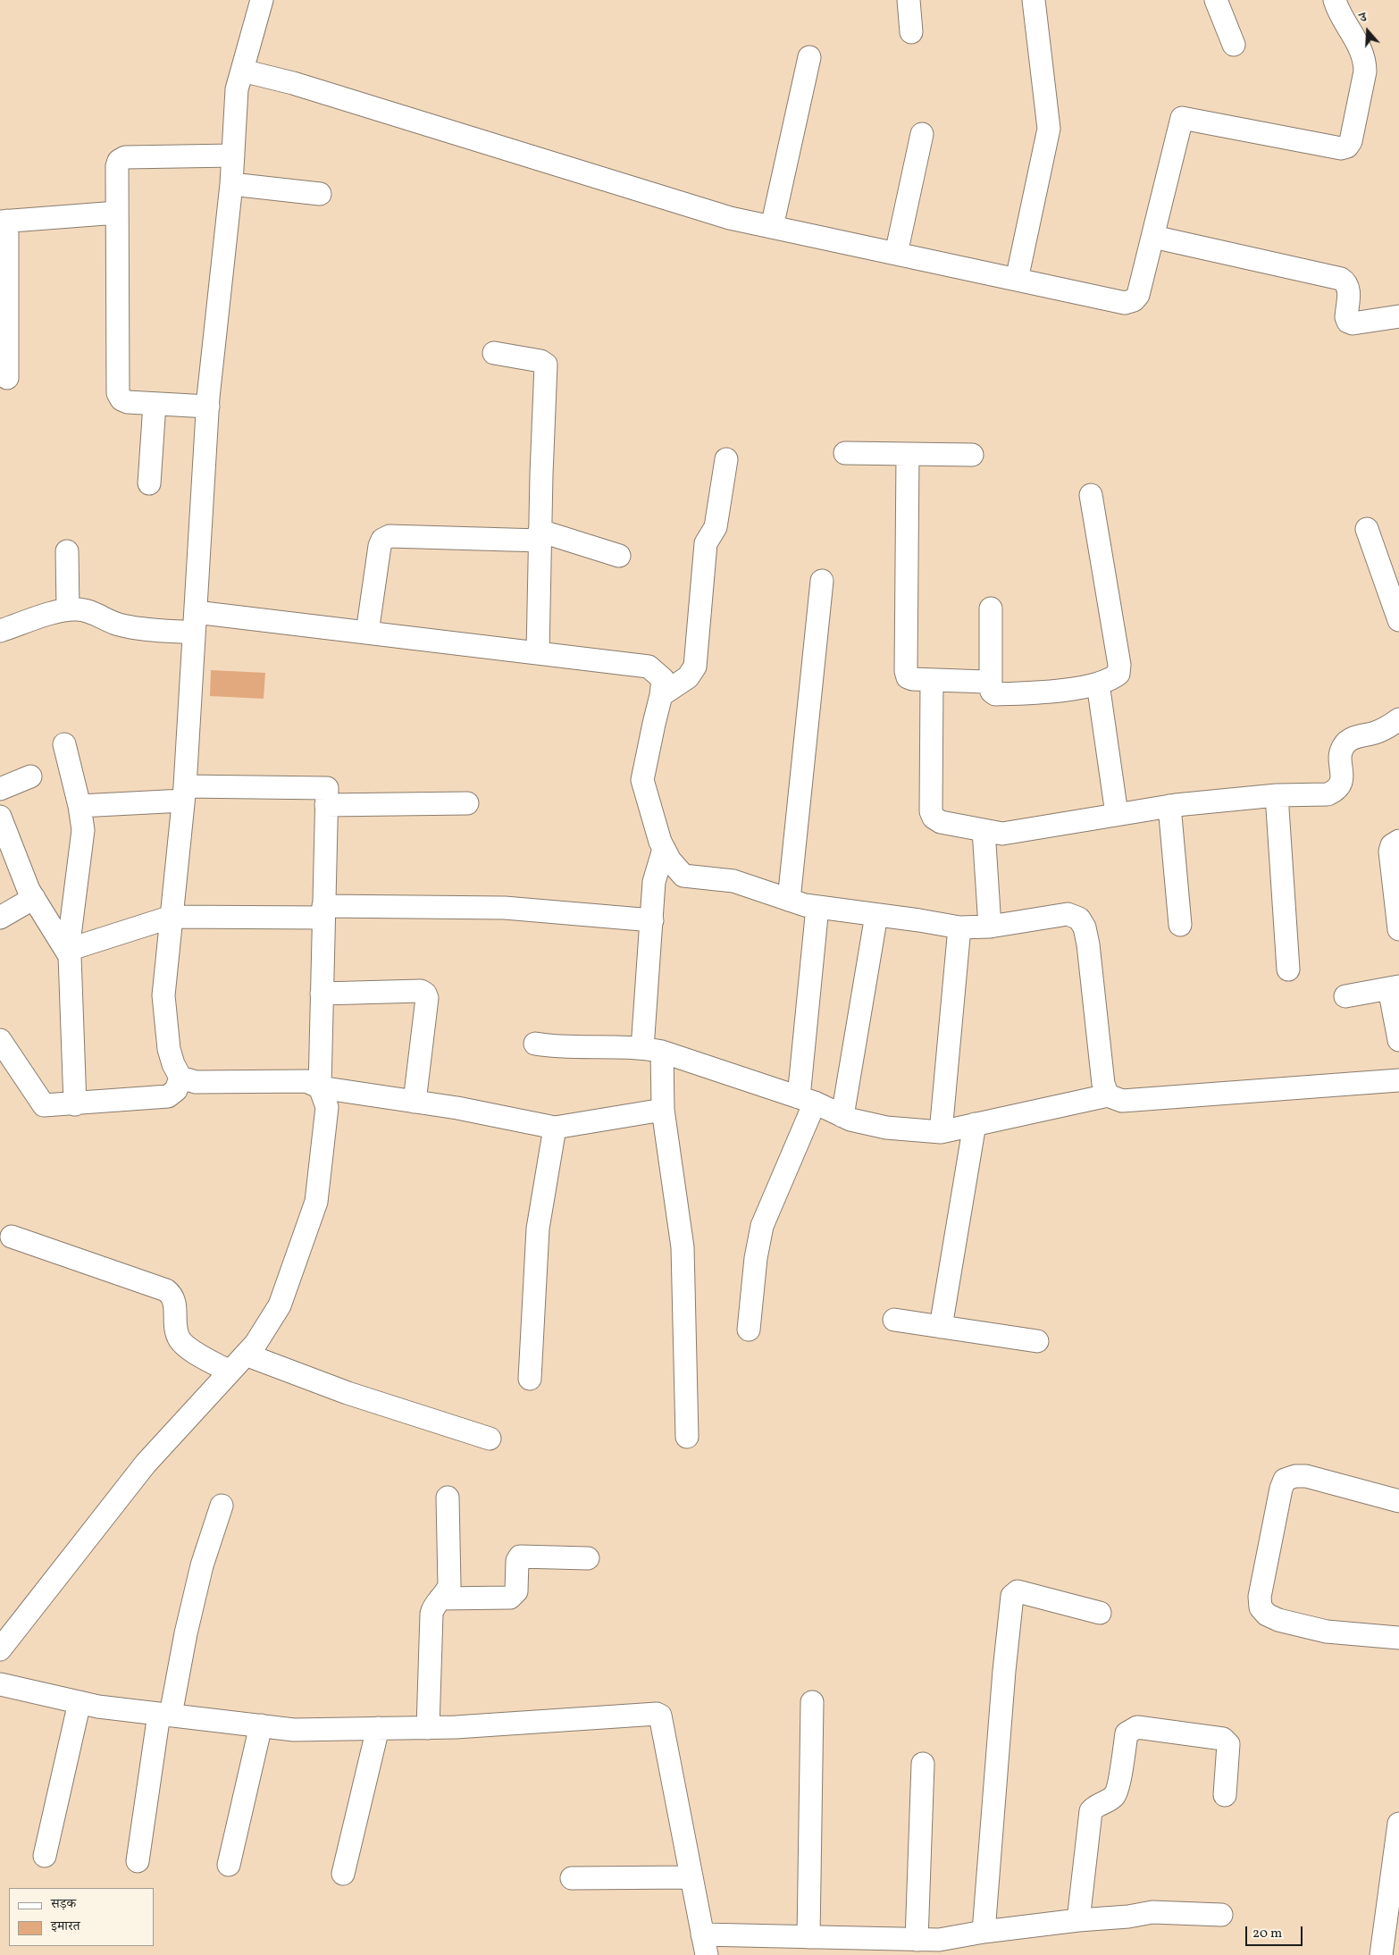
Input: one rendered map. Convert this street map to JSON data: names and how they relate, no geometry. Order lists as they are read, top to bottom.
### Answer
{
  "legend": ["सड़क", "इमारत"],
  "scale_bar": "20 m",
  "north": "top"
}
